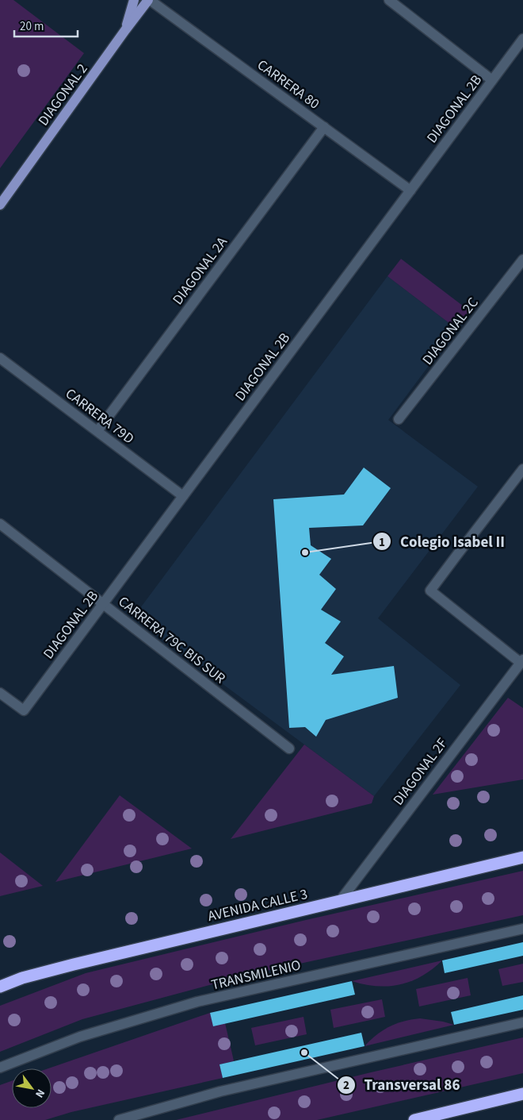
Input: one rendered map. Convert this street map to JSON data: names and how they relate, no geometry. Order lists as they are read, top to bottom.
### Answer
{
  "streets": {
    "highway": ["AVENIDA CALLE 3"],
    "main road": ["DIAGONAL 2"],
    "street": [
      "CARRERA 80",
      "DIAGONAL 2B",
      "DIAGONAL 2A",
      "DIAGONAL 2C",
      "CARRERA 79D",
      "CARRERA 79C BIS SUR",
      "DIAGONAL 2F",
      "TRANSMILENIO"
    ]
  },
  "crossings": [
    ["CARRERA 80", "DIAGONAL 2"],
    ["CARRERA 80", "DIAGONAL 2B"],
    ["CARRERA 80", "DIAGONAL 2A"],
    ["DIAGONAL 2B", "CARRERA 79D"],
    ["DIAGONAL 2B", "CARRERA 79C BIS SUR"],
    ["DIAGONAL 2A", "CARRERA 79D"],
    ["DIAGONAL 2F", "AVENIDA CALLE 3"]
  ],
  "places": ["Colegio Isabel II", "Transversal 86"],
  "scale_bar": "20 m",
  "north": "bottom right"
}
